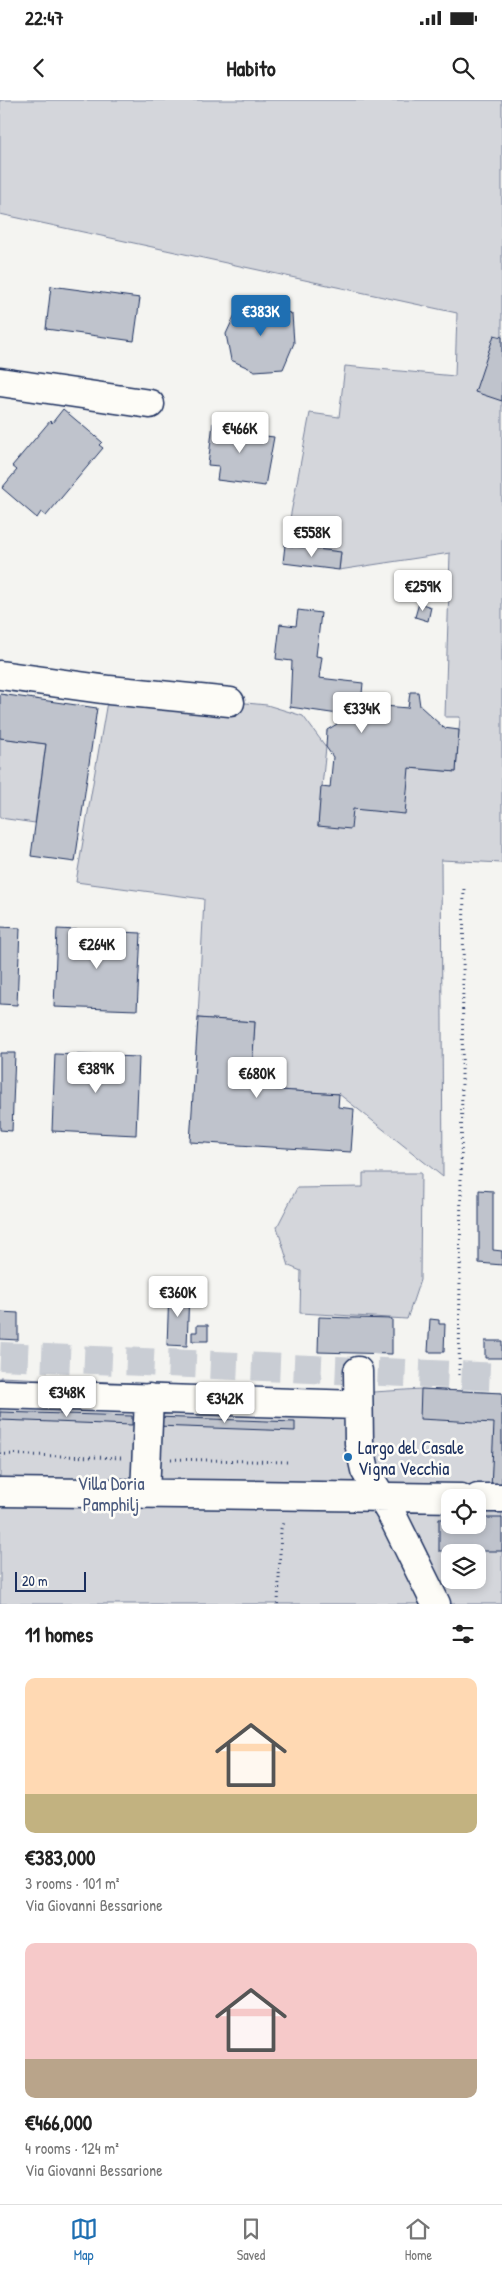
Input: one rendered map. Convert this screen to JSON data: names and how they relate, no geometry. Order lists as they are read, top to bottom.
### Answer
{
  "parks": ["Villa Doria Pamphilj"],
  "places": ["Largo del Casale Vigna Vecchia"],
  "scale_bar": "20 m",
  "page": {
    "status": "22:47",
    "header": "Habito",
    "price": [
      "€383K",
      "€466K",
      "€558K",
      "€259K",
      "€334K",
      "€264K",
      "€389K",
      "€680K",
      "€360K",
      "€348K",
      "€342K"
    ],
    "scale": "20 m",
    "heading": "11 homes",
    "list": [
      {
        "name": "€383,000",
        "note": "3 rooms · 101 m² · Via Giovanni Bessarione"
      },
      {
        "name": "€466,000",
        "note": "4 rooms · 124 m² · Via Giovanni Bessarione"
      }
    ],
    "tabs": ["Map", "Saved", "Home"]
  }
}
